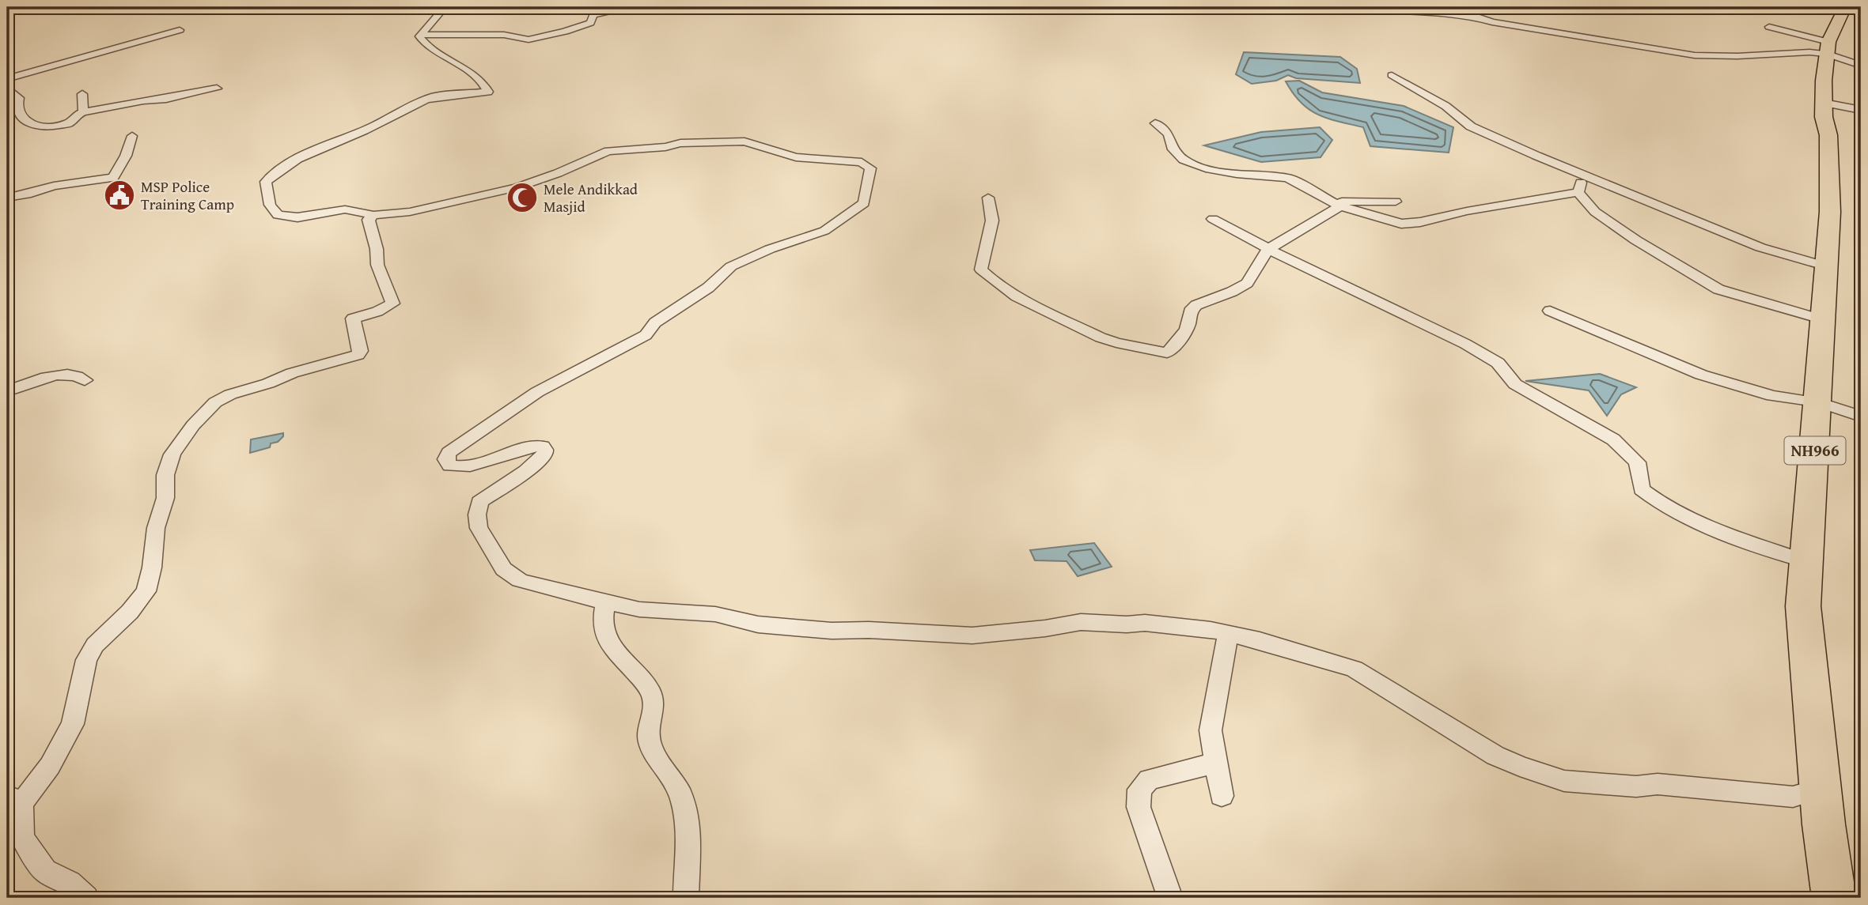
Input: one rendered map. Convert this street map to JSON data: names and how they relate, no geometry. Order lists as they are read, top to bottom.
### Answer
{
  "streets": {
    "highway": ["NH966"]
  },
  "places": {
    "public building": ["MSP Police Training Camp"],
    "mosque": ["Mele Andikkad Masjid"]
  }
}
